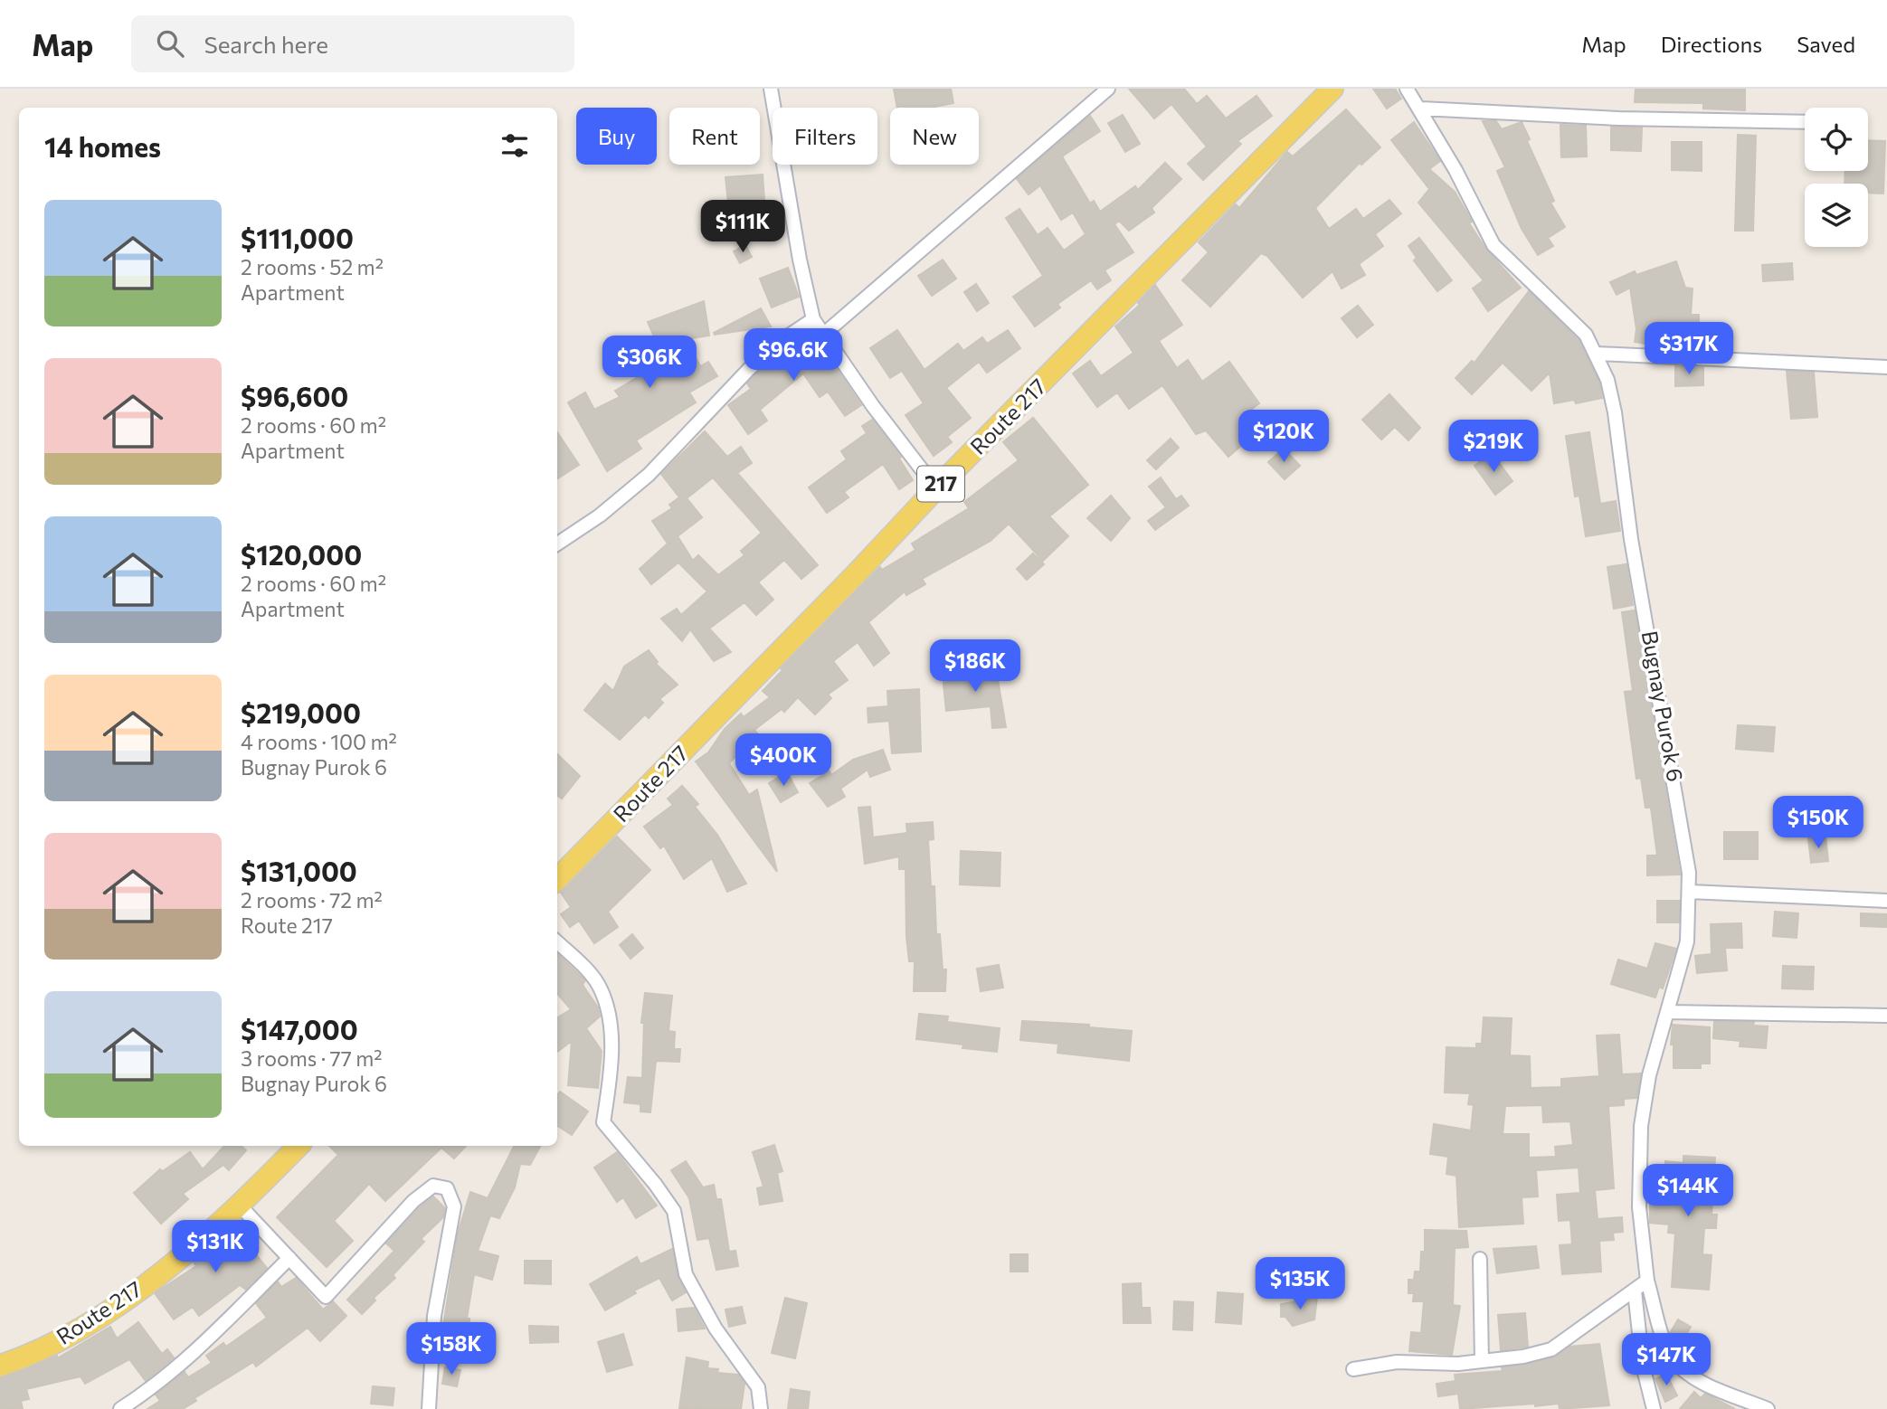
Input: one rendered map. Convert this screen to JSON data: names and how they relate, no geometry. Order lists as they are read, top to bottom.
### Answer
{
  "streets": {
    "main road": ["Route 217", "217"],
    "street": ["Bugnay Purok 6"]
  },
  "page": {
    "header": "Map",
    "search": "Search here",
    "nav": ["Map", "Directions", "Saved"],
    "chip": [
      "Buy",
      "Rent",
      "Filters",
      "New"
    ],
    "heading": "14 homes",
    "list": [
      {
        "name": "$111,000",
        "note": "2 rooms · 52 m² · Apartment"
      },
      {
        "name": "$96,600",
        "note": "2 rooms · 60 m² · Apartment"
      },
      {
        "name": "$120,000",
        "note": "2 rooms · 60 m² · Apartment"
      },
      {
        "name": "$219,000",
        "note": "4 rooms · 100 m² · Bugnay Purok 6"
      },
      {
        "name": "$131,000",
        "note": "2 rooms · 72 m² · Route 217"
      },
      {
        "name": "$147,000",
        "note": "3 rooms · 77 m² · Bugnay Purok 6"
      }
    ],
    "price": [
      "$111K",
      "$317K",
      "$96.6K",
      "$306K",
      "$120K",
      "$219K",
      "$186K",
      "$400K",
      "$150K",
      "$144K",
      "$131K",
      "$135K",
      "$158K",
      "$147K"
    ]
  }
}
